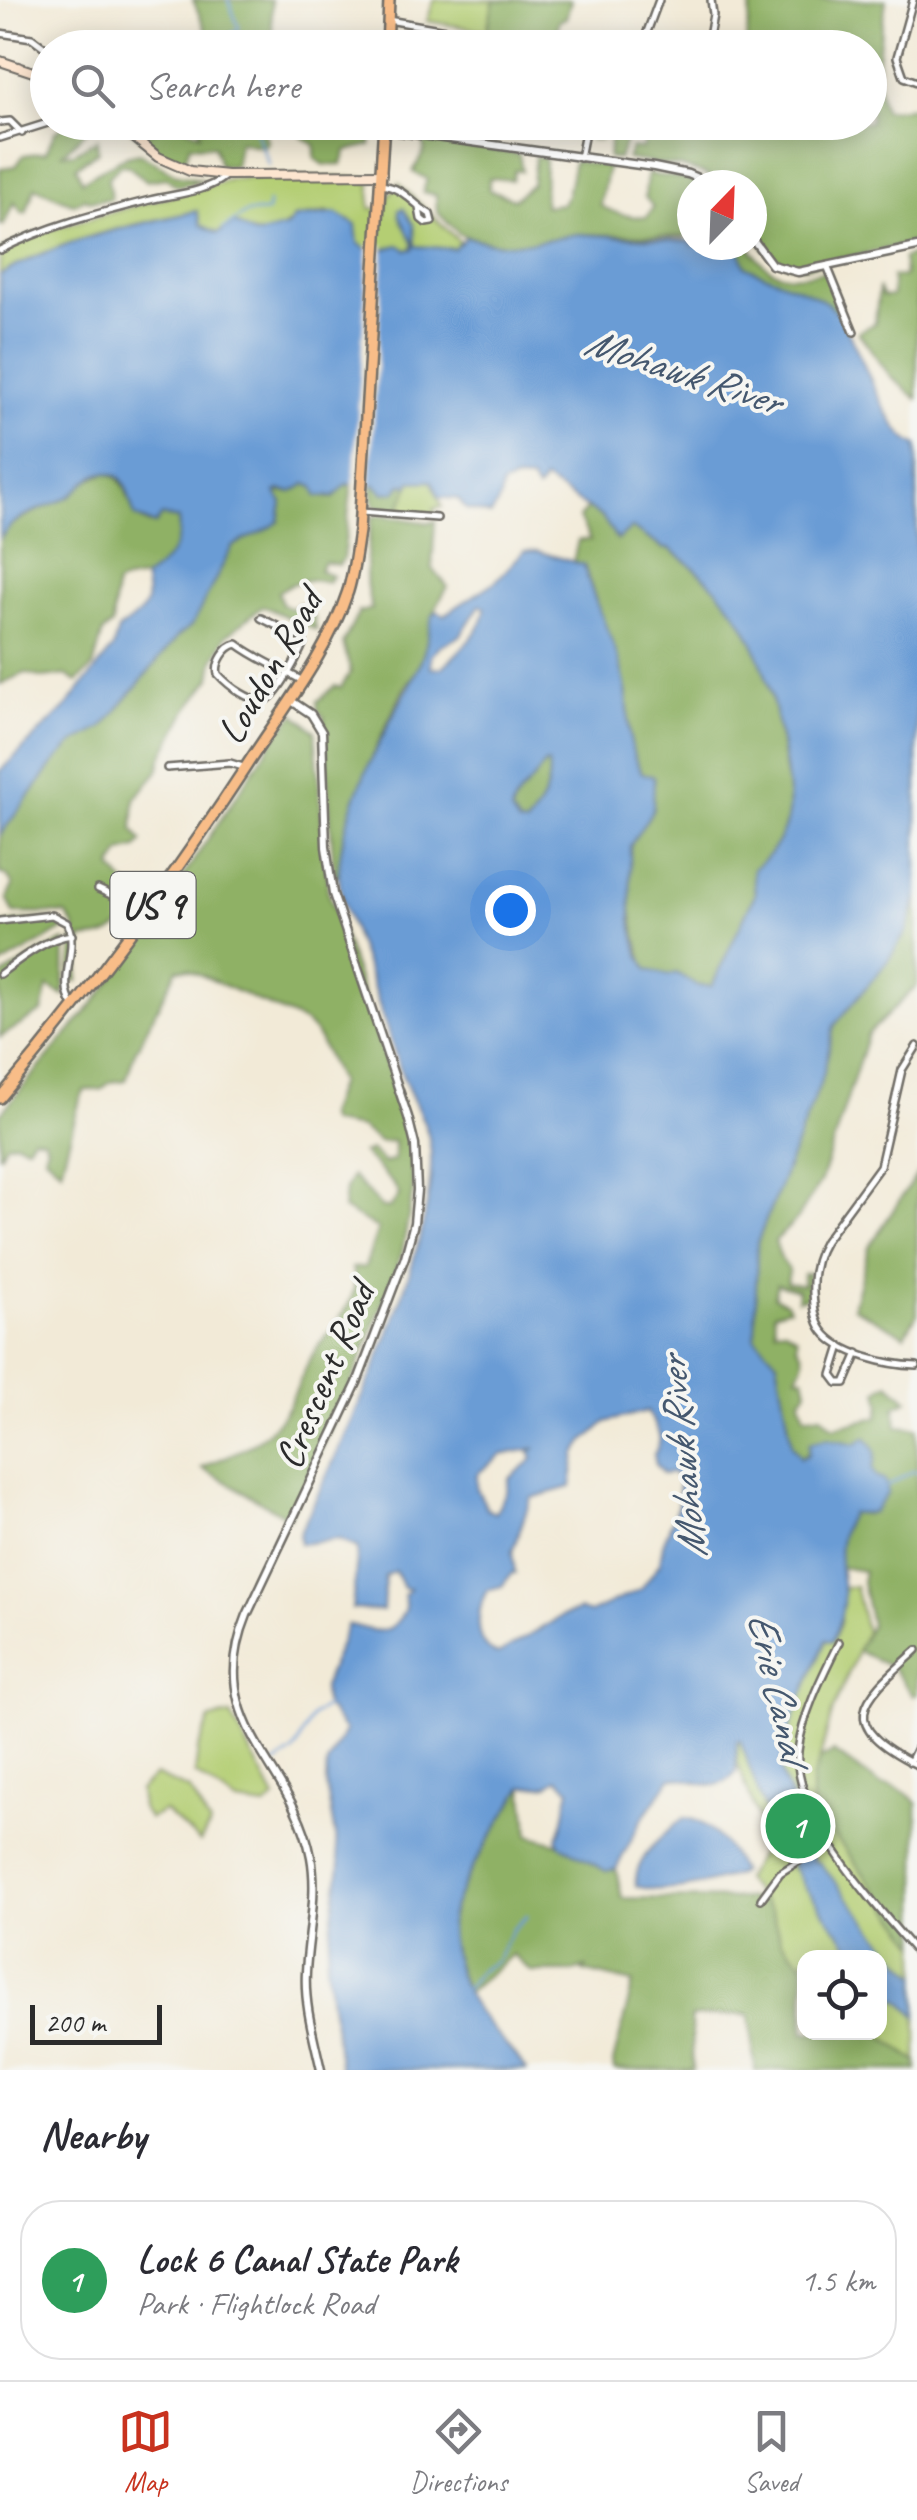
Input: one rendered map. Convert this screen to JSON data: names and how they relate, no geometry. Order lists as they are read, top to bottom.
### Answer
{
  "streets": {
    "main road": ["Loudon Road", "US 9"],
    "street": ["Crescent Road"]
  },
  "crossings": [
    ["Loudon Road", "US 9"],
    ["Loudon Road", "Crescent Road"]
  ],
  "water": ["Mohawk River", "Erie Canal"],
  "scale_bar": "200 m",
  "north": "top right",
  "page": {
    "search": "Search here",
    "pins": "1",
    "scale": "200 m",
    "heading": "Nearby",
    "list": [
      {
        "mark": "1",
        "name": "Lock 6 Canal State Park",
        "note": "Park · Flightlock Road",
        "value": "1.5 km"
      }
    ],
    "nav": ["Map", "Directions", "Saved"]
  }
}
